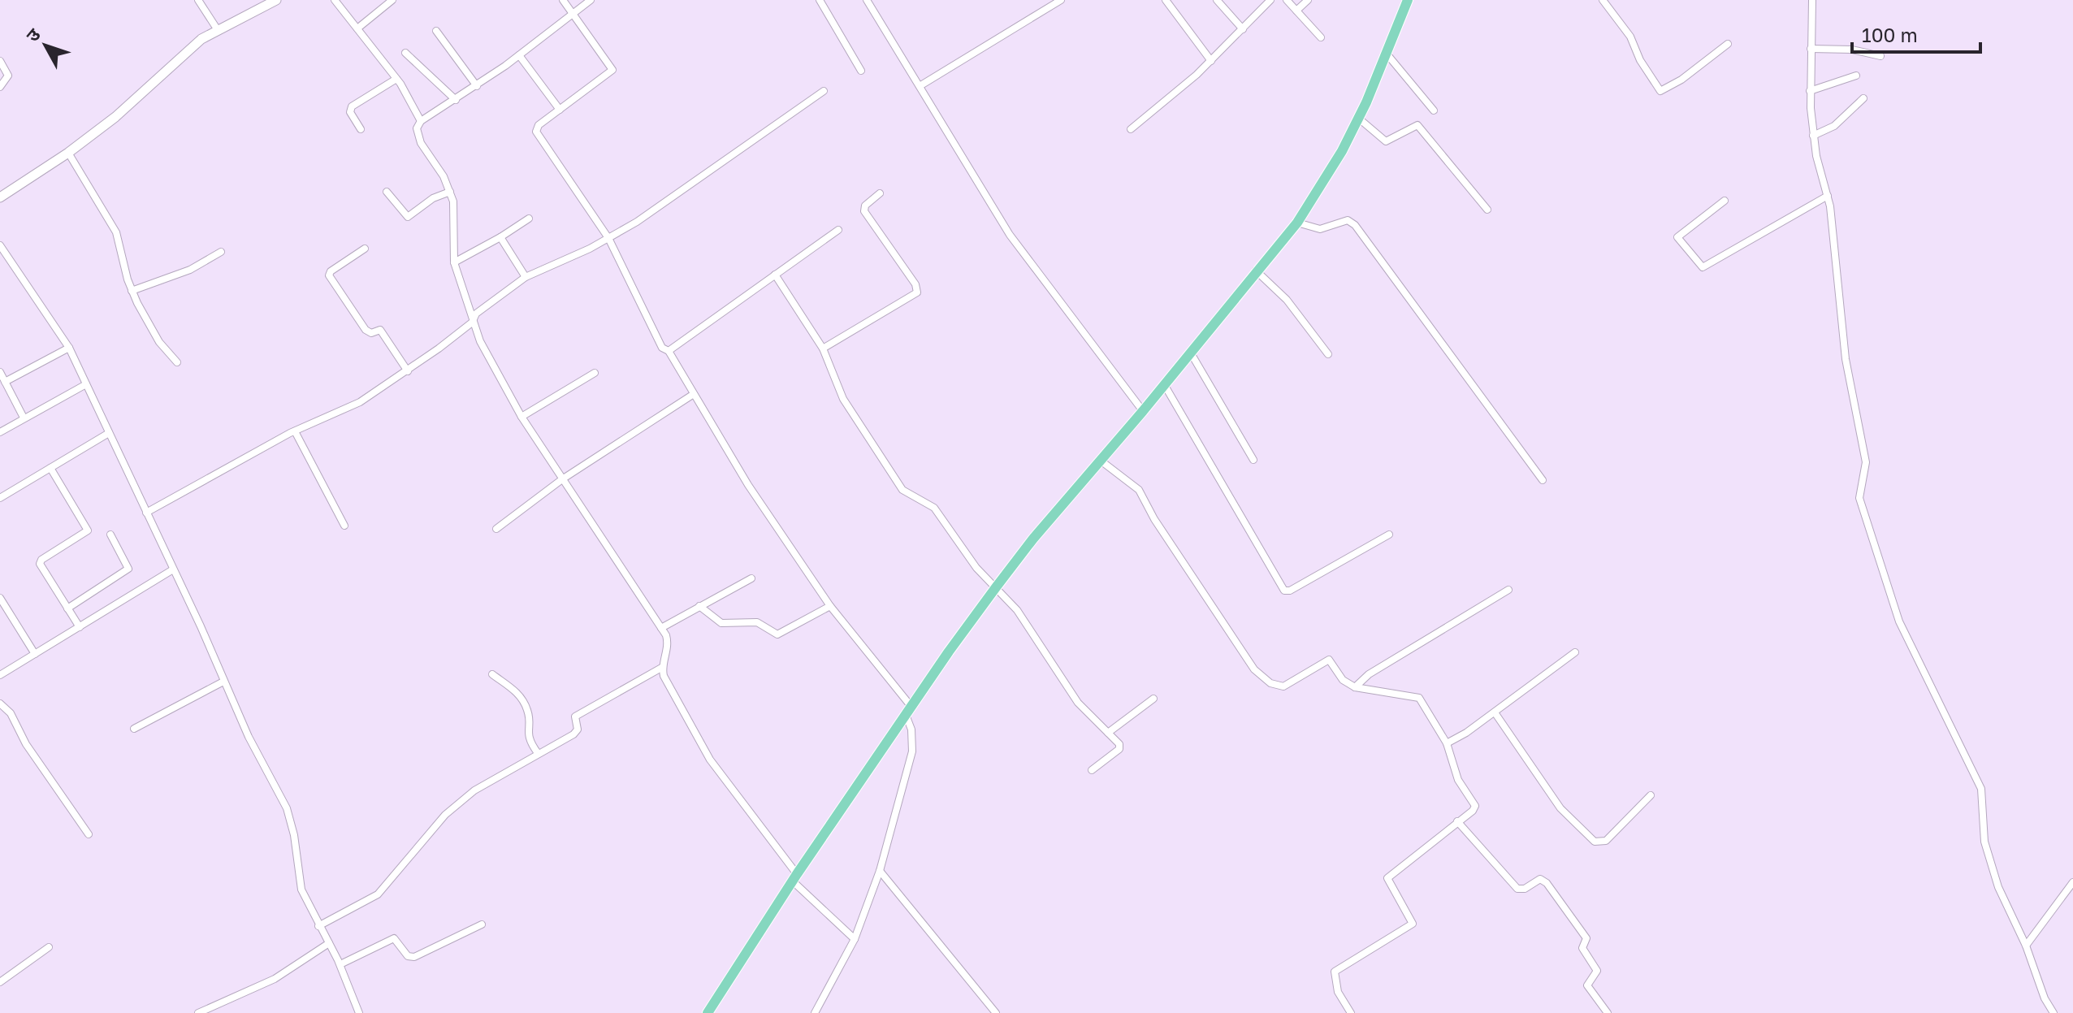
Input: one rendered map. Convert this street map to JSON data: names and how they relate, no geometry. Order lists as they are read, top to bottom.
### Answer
{
  "scale_bar": "100 m",
  "north": "top left"
}
